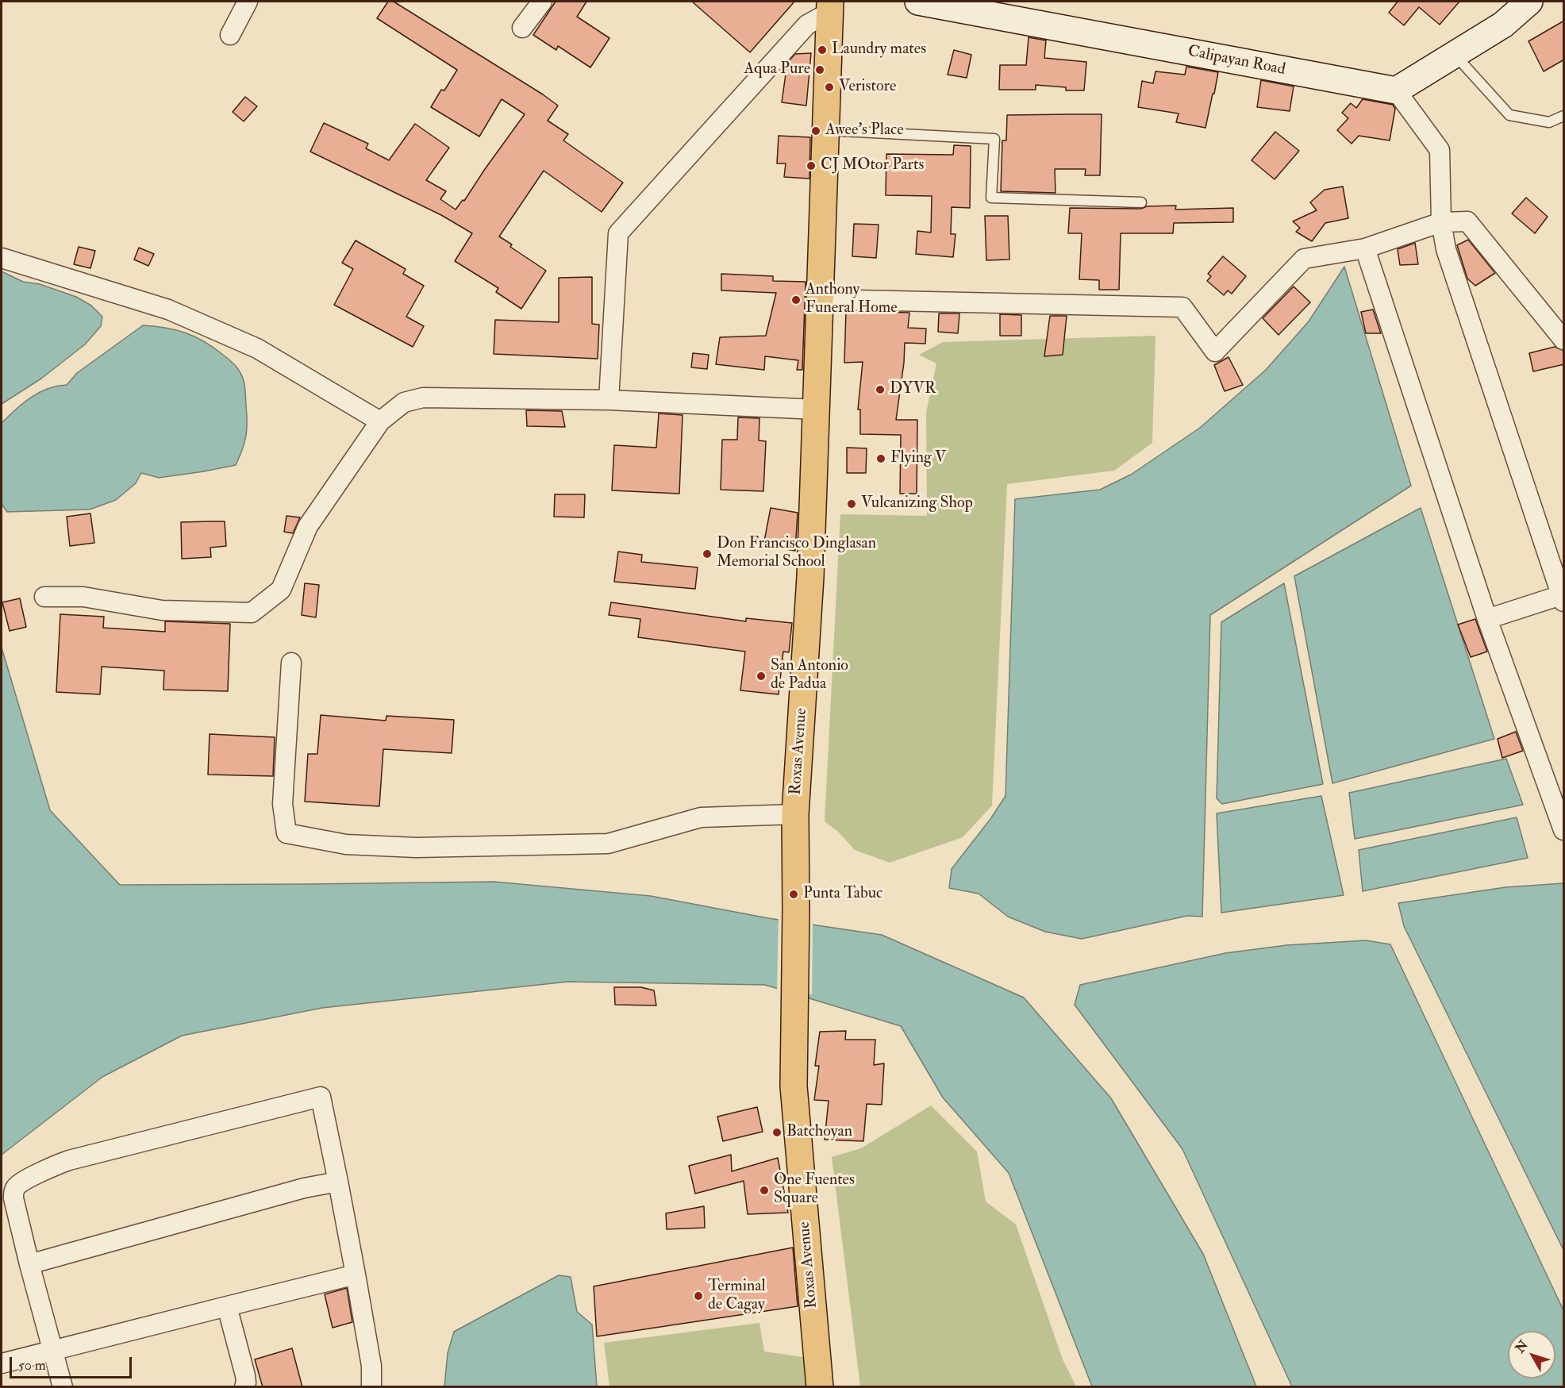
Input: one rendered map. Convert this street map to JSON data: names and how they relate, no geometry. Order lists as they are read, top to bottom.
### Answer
{
  "streets": {
    "main road": ["Calipayan Road", "Roxas Avenue"]
  },
  "places": [
    "Laundry mates",
    "Aqua Pure",
    "Veristore",
    "Awee's Place",
    "CJ MOtor Parts",
    "Anthony Funeral Home",
    "DYVR",
    "Flying V",
    "Vulcanizing Shop",
    "Don Francisco Dinglasan Memorial School",
    "San Antonio de Padua",
    "Punta Tabuc",
    "Batchoyan",
    "One Fuentes Square",
    "Terminal de Cagay"
  ],
  "scale_bar": "50 m",
  "north": "top left"
}
